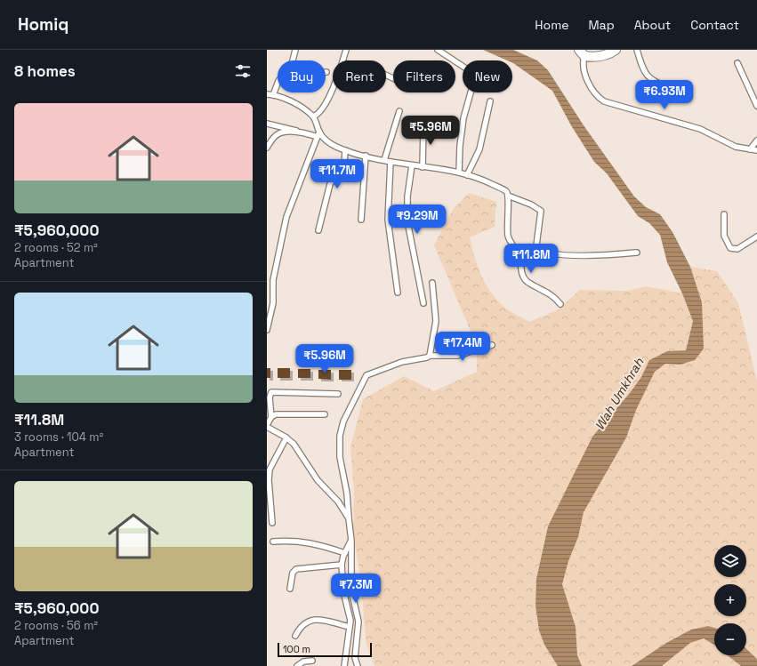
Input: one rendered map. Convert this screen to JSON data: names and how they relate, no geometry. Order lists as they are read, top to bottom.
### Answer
{
  "water": ["Wah Umkhrah"],
  "scale_bar": "100 m",
  "page": {
    "header": "Homiq",
    "nav": [
      "Home",
      "Map",
      "About",
      "Contact"
    ],
    "heading": "8 homes",
    "chip": [
      "Buy",
      "Rent",
      "Filters",
      "New"
    ],
    "price": [
      "₹6.93M",
      "₹5.96M",
      "₹11.7M",
      "₹9.29M",
      "₹11.8M",
      "₹17.4M",
      "₹5.96M",
      "₹7.3M"
    ],
    "list": [
      {
        "name": "₹5,960,000",
        "note": "2 rooms · 52 m² · Apartment"
      },
      {
        "name": "₹11.8M",
        "note": "3 rooms · 104 m² · Apartment"
      },
      {
        "name": "₹5,960,000",
        "note": "2 rooms · 56 m² · Apartment"
      }
    ],
    "map_buttons": ["+", "−"],
    "scale": "100 m"
  }
}
